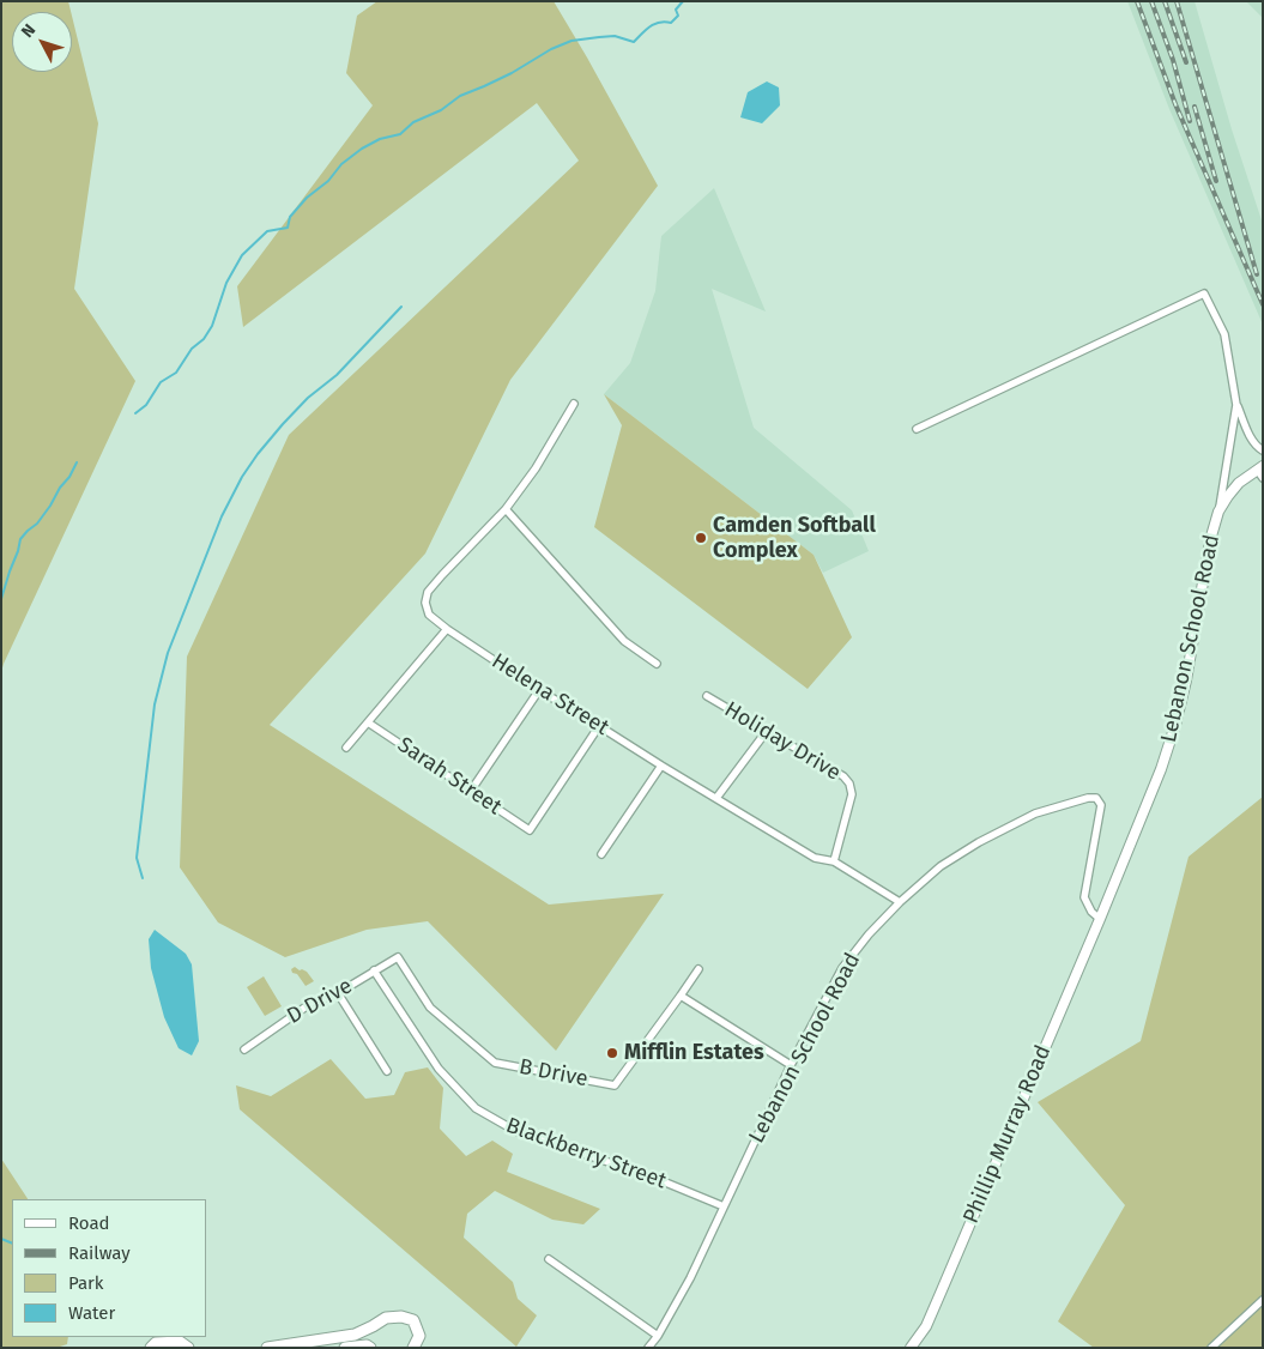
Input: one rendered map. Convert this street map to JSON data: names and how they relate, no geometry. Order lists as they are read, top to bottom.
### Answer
{
  "streets": {
    "street": [
      "Lebanon School Road",
      "Helena Street",
      "Holiday Drive",
      "Sarah Street",
      "D Drive",
      "B Drive",
      "Phillip Murray Road",
      "Blackberry Street"
    ]
  },
  "crossings": [
    ["Lebanon School Road", "Helena Street"],
    ["Lebanon School Road", "Phillip Murray Road"],
    ["Lebanon School Road", "Blackberry Street"],
    ["Helena Street", "Holiday Drive"],
    ["Helena Street", "Sarah Street"],
    ["D Drive", "B Drive"],
    ["D Drive", "Blackberry Street"]
  ],
  "places": ["Camden Softball Complex", "Mifflin Estates"],
  "legend": [
    "Road",
    "Railway",
    "Park",
    "Water"
  ],
  "north": "top left"
}
